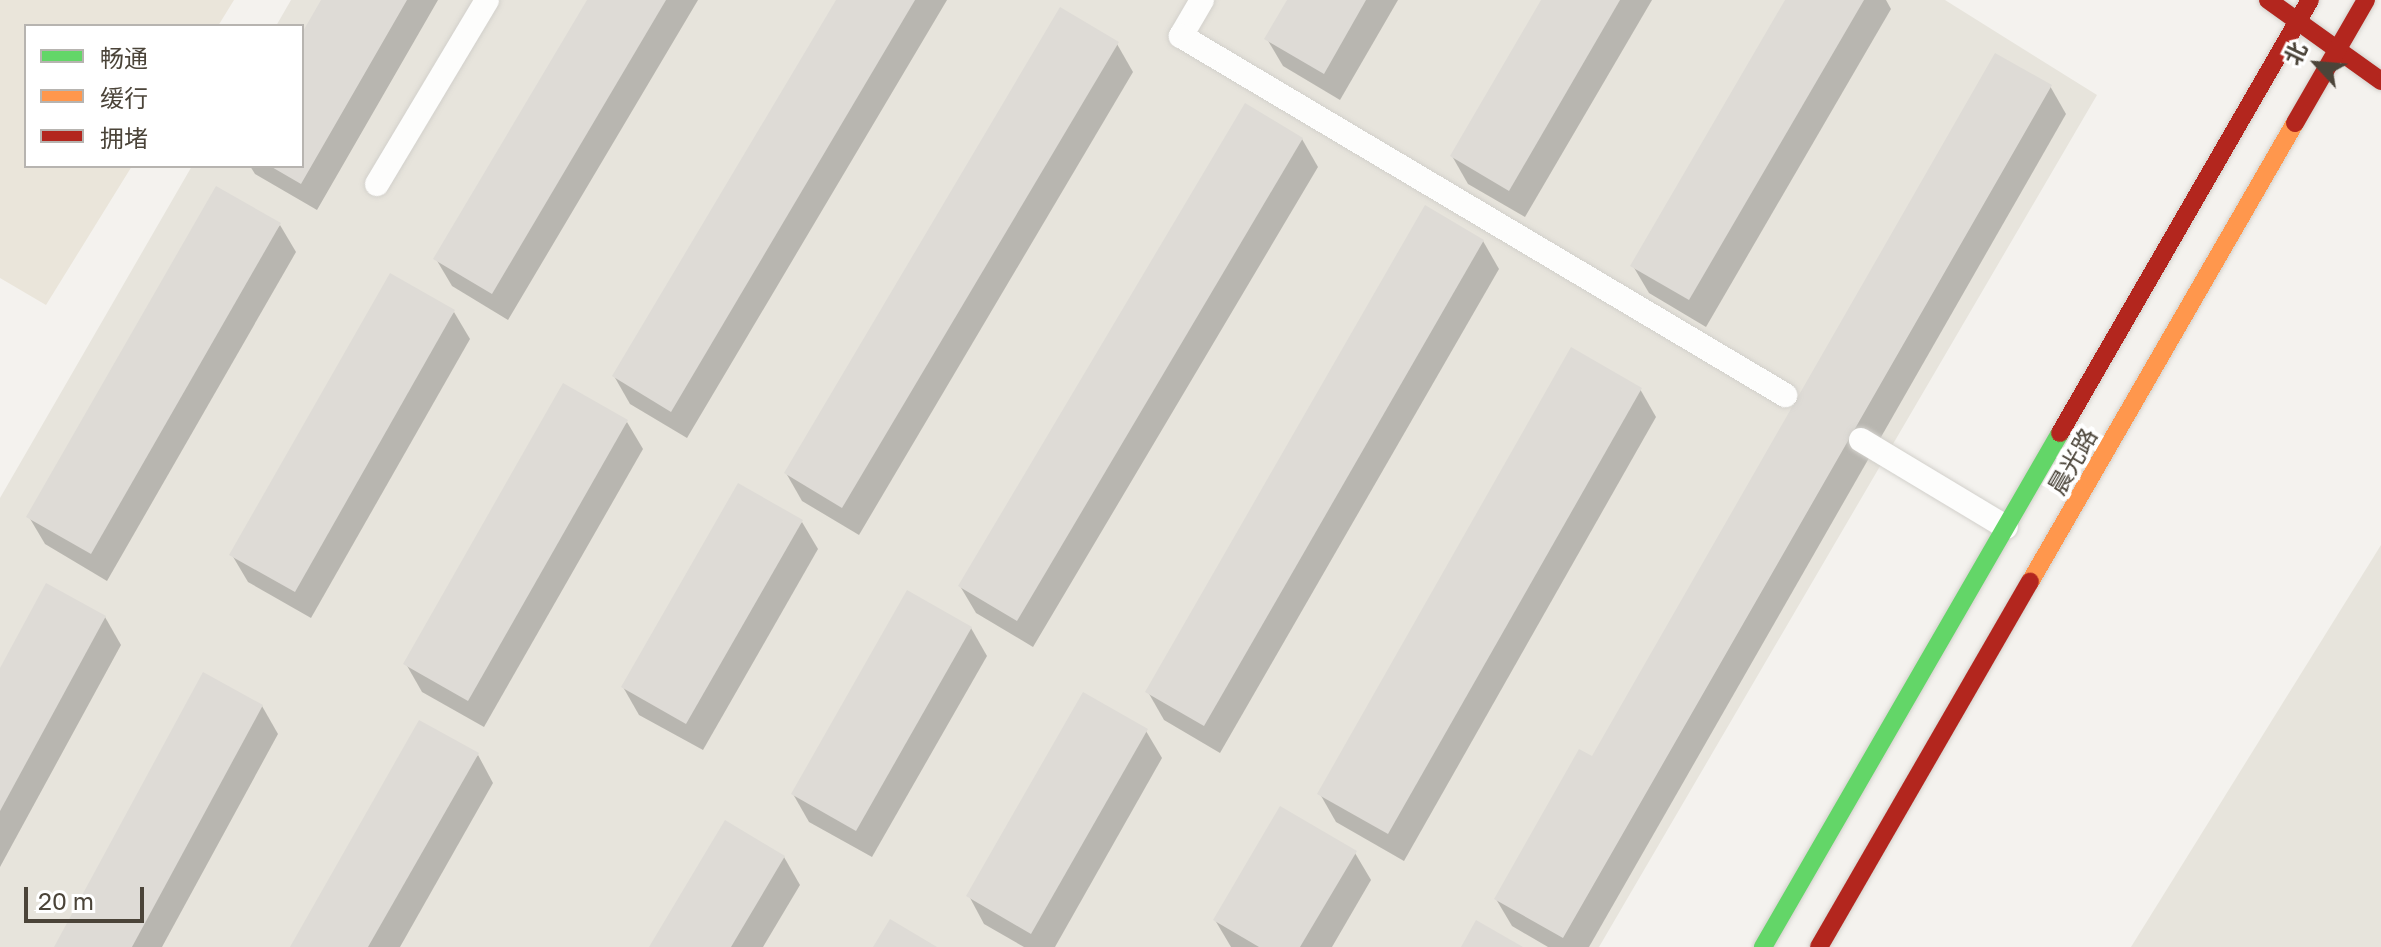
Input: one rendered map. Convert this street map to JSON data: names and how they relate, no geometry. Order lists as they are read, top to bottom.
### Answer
{
  "streets": {
    "main road": ["晨光路"]
  },
  "legend": ["畅通", "缓行", "拥堵"],
  "scale_bar": "20 m",
  "north": "top left"
}
